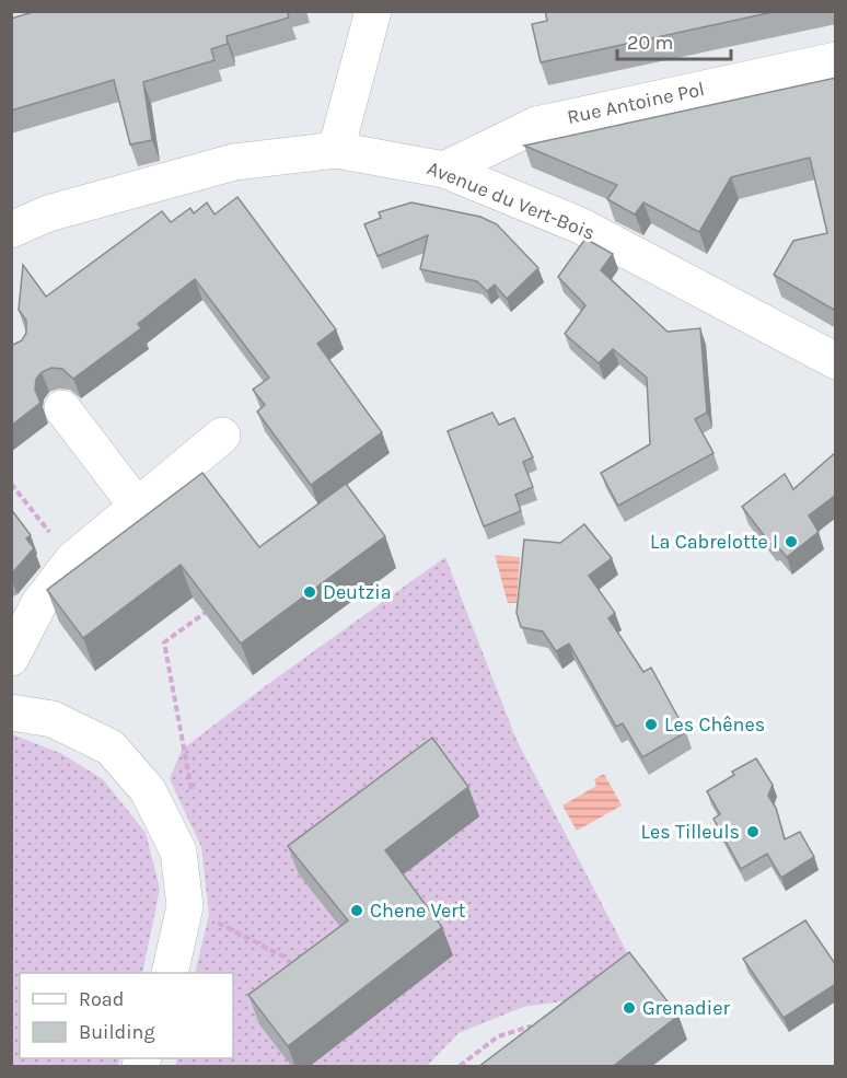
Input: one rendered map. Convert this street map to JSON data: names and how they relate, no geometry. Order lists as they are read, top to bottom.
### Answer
{
  "streets": {
    "street": ["Rue Antoine Pol", "Avenue du Vert-Bois"]
  },
  "crossings": [
    ["Rue Antoine Pol", "Avenue du Vert-Bois"]
  ],
  "places": [
    "La Cabrelotte I",
    "Deutzia",
    "Les Chênes",
    "Les Tilleuls",
    "Chene Vert",
    "Grenadier"
  ],
  "legend": ["Road", "Building"],
  "scale_bar": "20 m"
}
